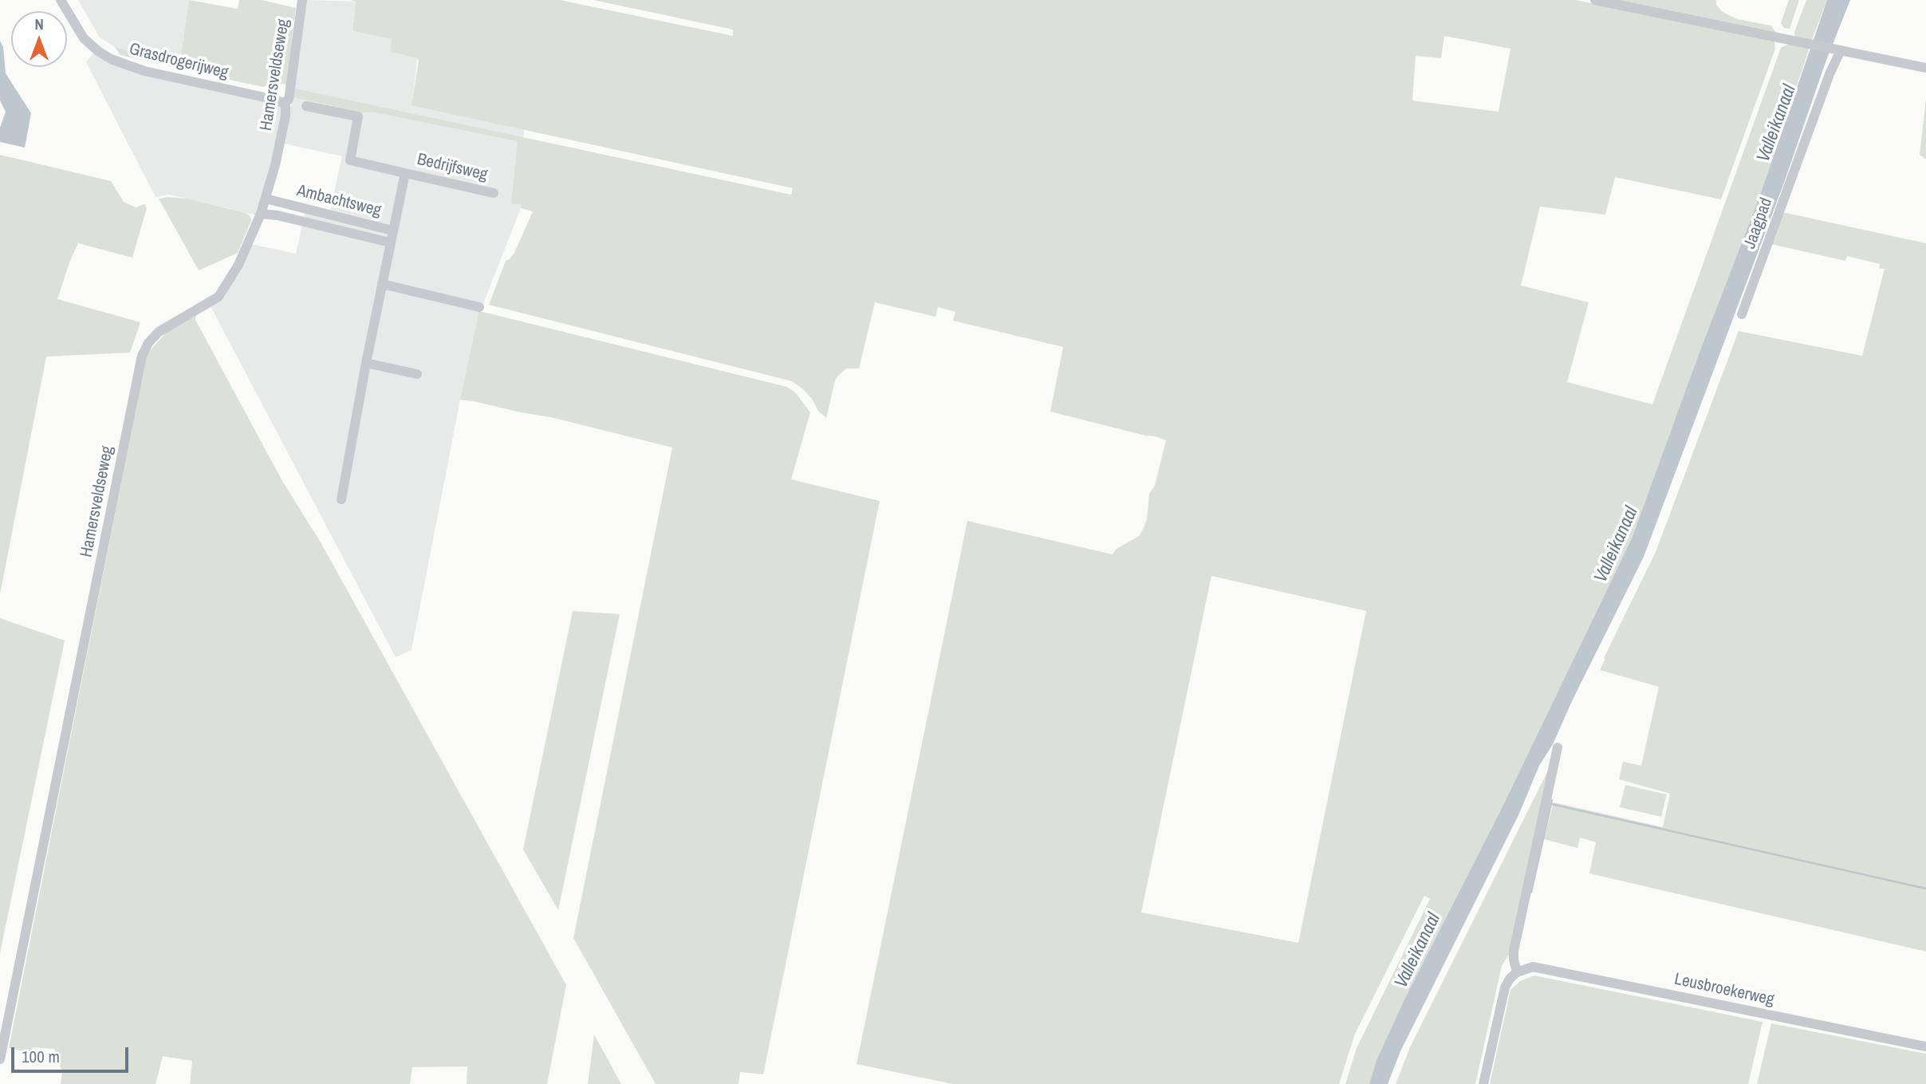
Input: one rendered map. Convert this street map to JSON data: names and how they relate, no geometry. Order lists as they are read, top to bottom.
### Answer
{
  "streets": {
    "street": [
      "Grasdrogerijweg",
      "Hamersveldseweg",
      "Bedrijfsweg",
      "Ambachtsweg",
      "Jaagpad",
      "Leusbroekerweg"
    ]
  },
  "crossings": [
    ["Grasdrogerijweg", "Hamersveldseweg"],
    ["Hamersveldseweg", "Ambachtsweg"],
    ["Bedrijfsweg", "Ambachtsweg"]
  ],
  "water": ["Valleikanaal"],
  "scale_bar": "100 m",
  "north": "top"
}
